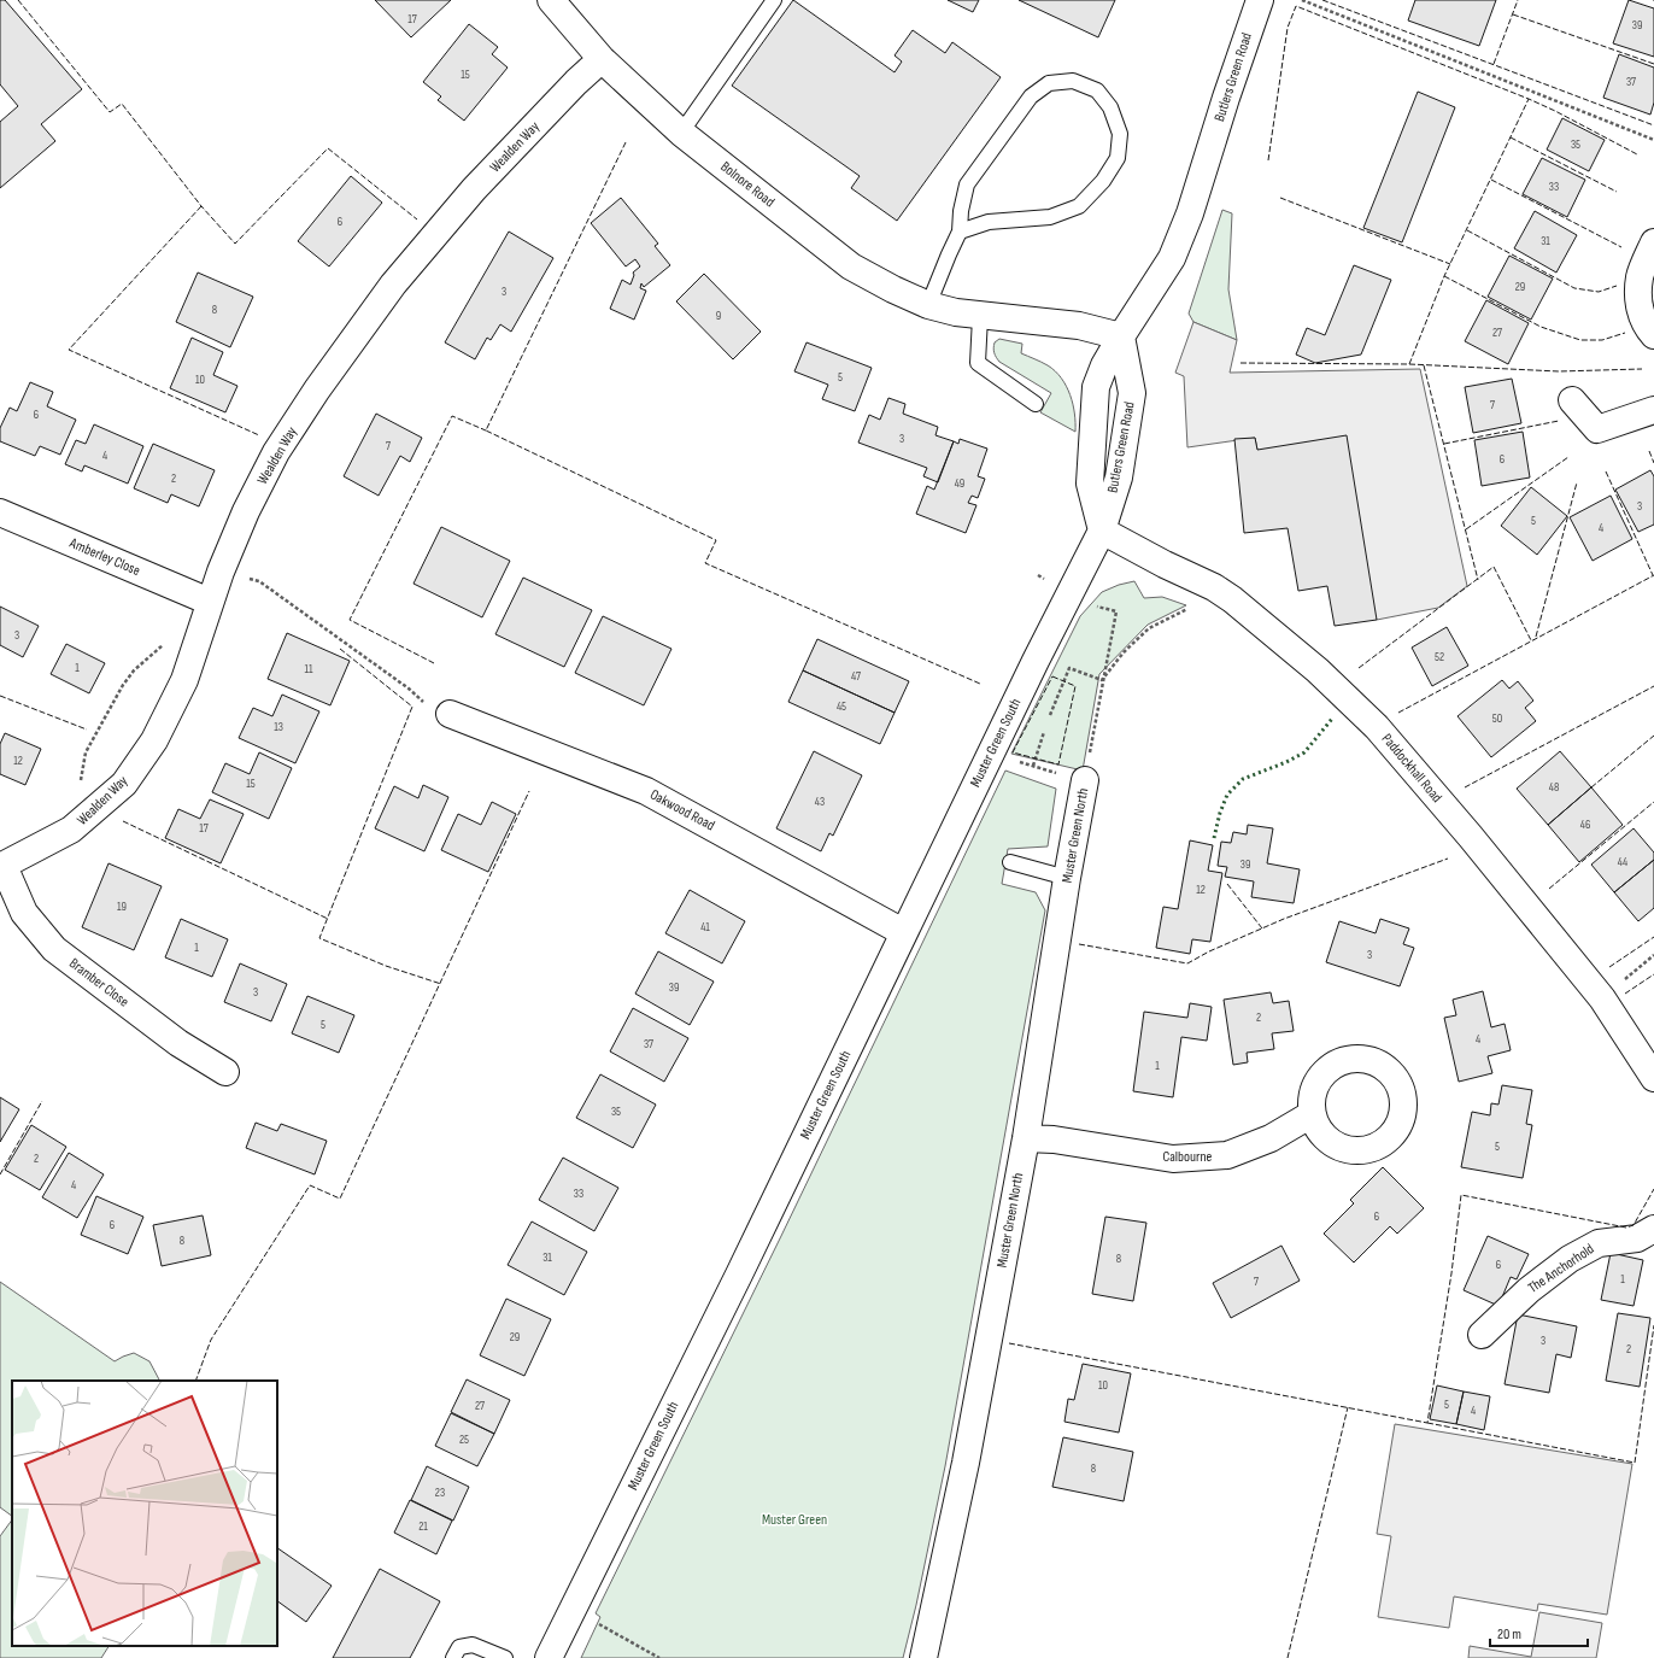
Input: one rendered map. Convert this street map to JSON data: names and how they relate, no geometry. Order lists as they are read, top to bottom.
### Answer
{
  "streets": {
    "street": [
      "Butlers Green Road",
      "Wealden Way",
      "Bolnore Road",
      "Amberley Close",
      "Muster Green South",
      "Paddockhall Road",
      "Oakwood Road",
      "Muster Green North",
      "Bramber Close",
      "Calbourne",
      "The Anchorhold"
    ]
  },
  "crossings": [
    ["Butlers Green Road", "Bolnore Road"],
    ["Butlers Green Road", "Muster Green South"],
    ["Butlers Green Road", "Paddockhall Road"],
    ["Wealden Way", "Bolnore Road"],
    ["Wealden Way", "Amberley Close"],
    ["Wealden Way", "Bramber Close"],
    ["Muster Green South", "Paddockhall Road"],
    ["Muster Green South", "Oakwood Road"],
    ["Muster Green North", "Calbourne"]
  ],
  "parks": ["Muster Green"],
  "house_numbers": [
    "17",
    "39",
    "15",
    "37",
    "35",
    "33",
    "6",
    "31",
    "29",
    "3",
    "8",
    "9",
    "27",
    "5",
    "10",
    "7",
    "6",
    "3",
    "7",
    "4",
    "6",
    "2",
    "49",
    "3",
    "5",
    "4",
    "3",
    "52",
    "1",
    "11",
    "47",
    "45",
    "50",
    "13",
    "12",
    "15",
    "48",
    "43",
    "46",
    "17",
    "44",
    "39",
    "12",
    "19",
    "41",
    "1",
    "3",
    "39",
    "3",
    "2",
    "5",
    "4",
    "37",
    "1",
    "35",
    "5",
    "2",
    "4",
    "33",
    "6",
    "6",
    "8",
    "31",
    "8",
    "6",
    "1",
    "7",
    "29",
    "3",
    "2",
    "10",
    "5",
    "27",
    "4",
    "25",
    "8",
    "23",
    "21"
  ],
  "scale_bar": "20 m"
}
